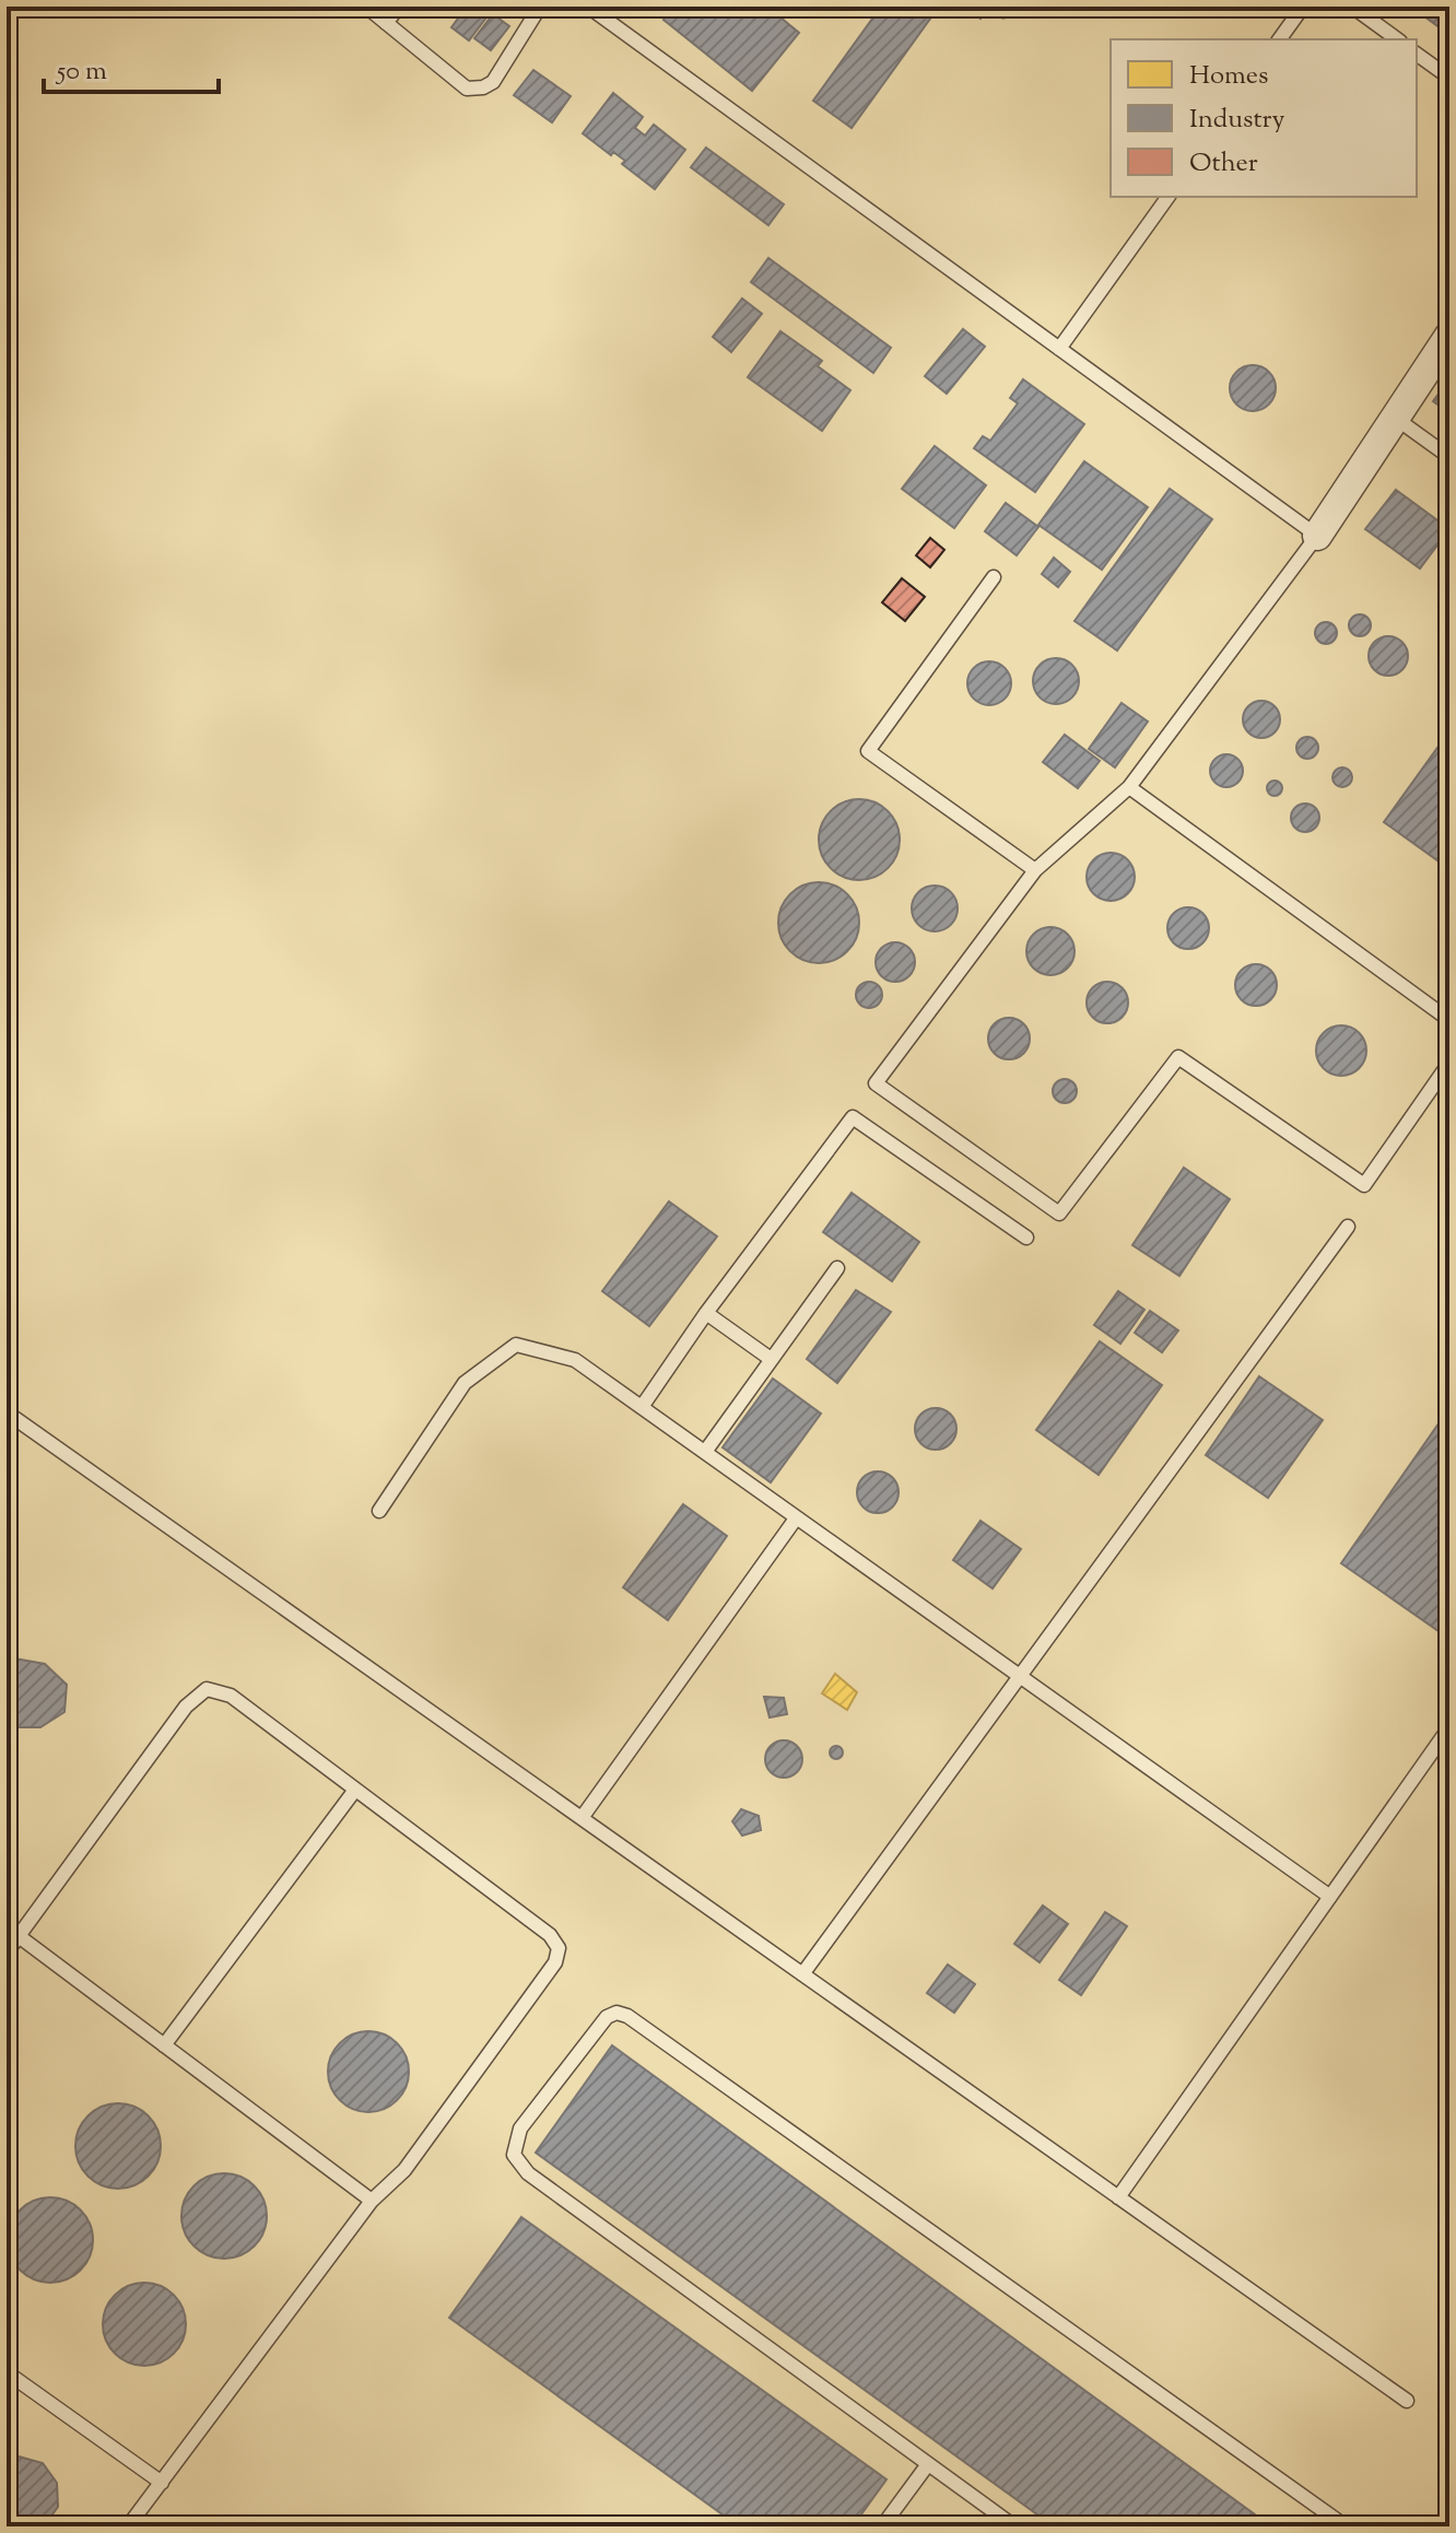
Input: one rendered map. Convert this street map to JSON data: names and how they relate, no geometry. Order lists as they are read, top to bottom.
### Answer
{
  "legend": ["Homes", "Industry", "Other"],
  "scale_bar": "50 m"
}
